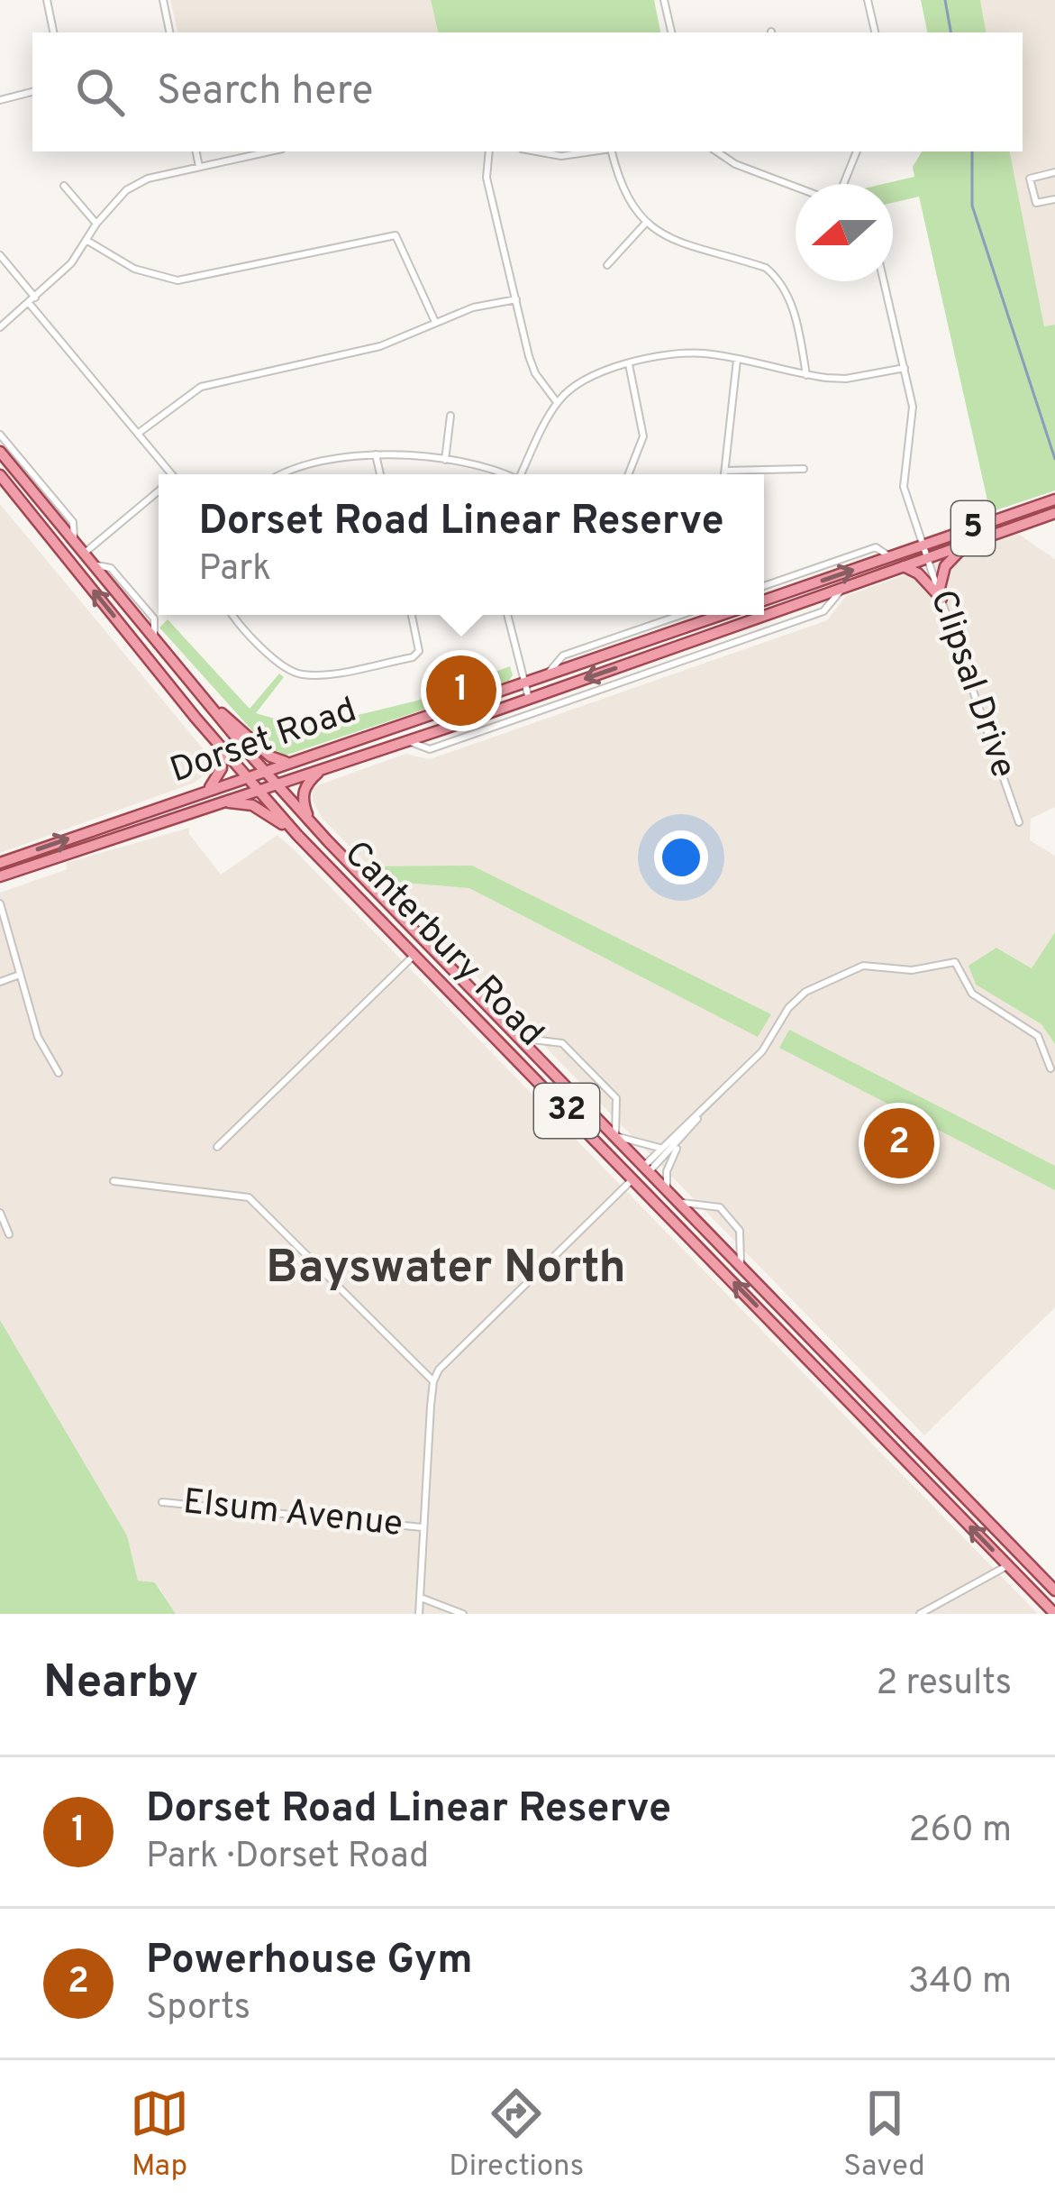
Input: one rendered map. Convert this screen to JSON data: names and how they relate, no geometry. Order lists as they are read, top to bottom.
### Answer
{
  "streets": {
    "main road": [
      "5",
      "Dorset Road",
      "Canterbury Road",
      "32"
    ],
    "street": ["Clipsal Drive", "Elsum Avenue"]
  },
  "crossings": [
    ["Clipsal Drive", "Dorset Road"],
    ["Dorset Road", "Canterbury Road"]
  ],
  "districts": ["Bayswater North"],
  "north": "left",
  "page": {
    "search": "Search here",
    "popup": ["Dorset Road Linear Reserve", "Park"],
    "pins": ["1", "2"],
    "heading": ["Nearby", "2 results"],
    "list": [
      {
        "mark": "1",
        "name": "Dorset Road Linear Reserve",
        "note": "Park · Dorset Road",
        "value": "260 m"
      },
      {
        "mark": "2",
        "name": "Powerhouse Gym",
        "note": "Sports",
        "value": "340 m"
      }
    ],
    "nav": ["Map", "Directions", "Saved"]
  }
}
